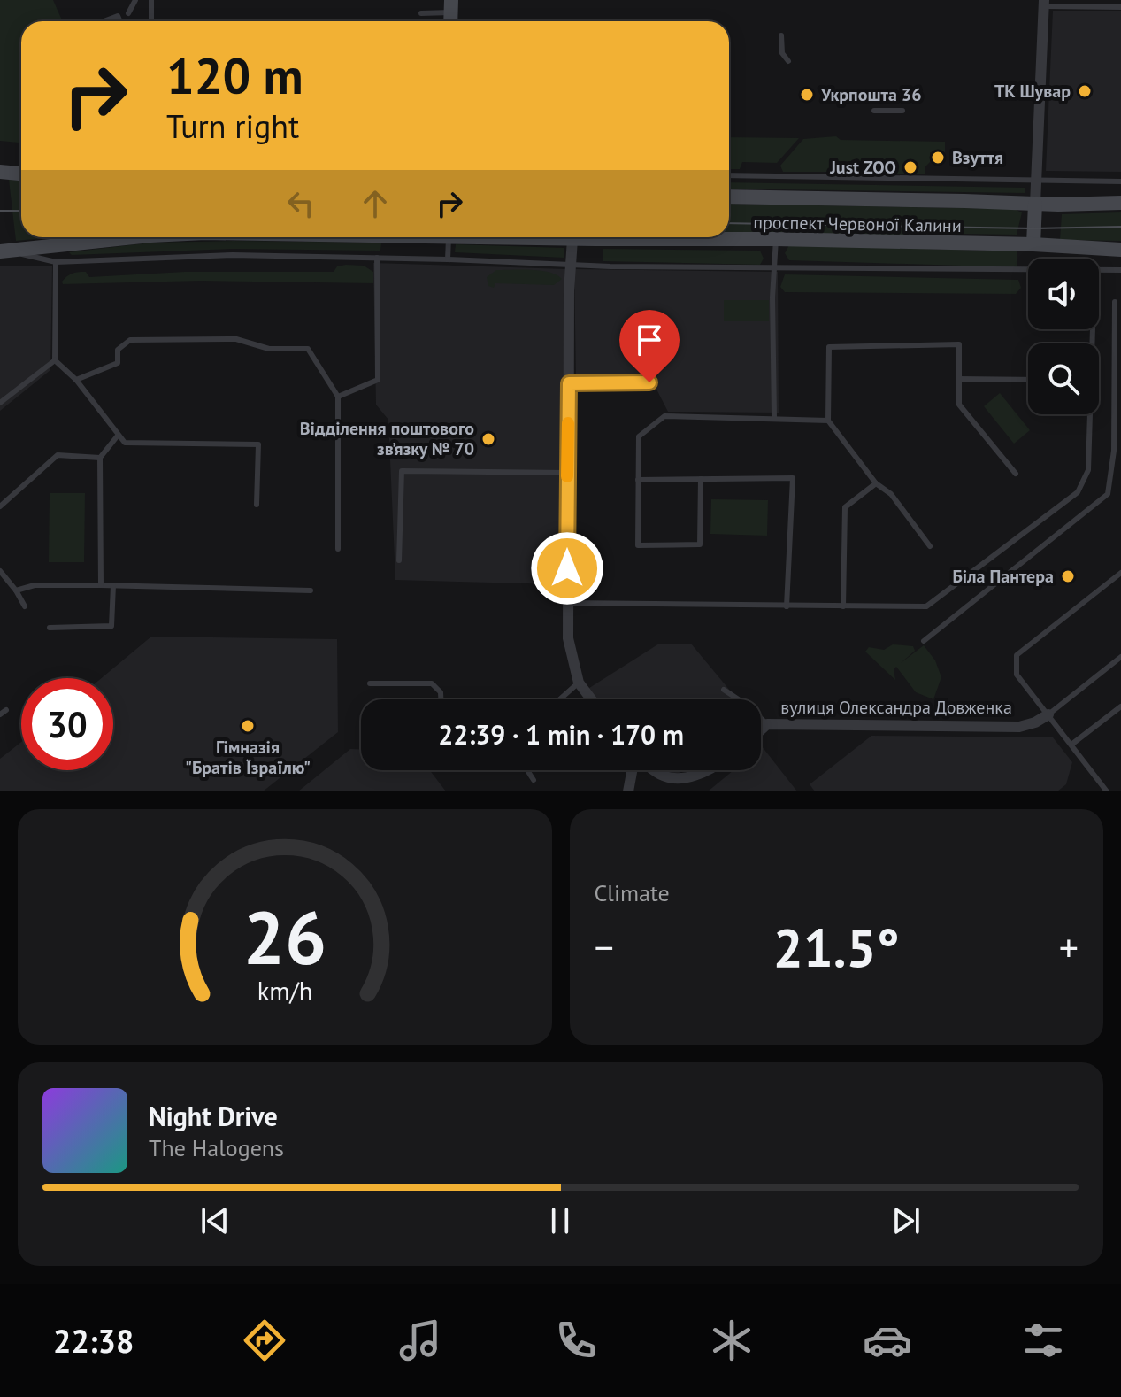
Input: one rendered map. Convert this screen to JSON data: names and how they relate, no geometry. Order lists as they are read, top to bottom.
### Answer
{
  "streets": {
    "main road": ["проспект Червоної Калини"],
    "street": ["вулиця Олександра Довженка"]
  },
  "places": [
    "ТК Шувар",
    "Укрпошта 36",
    "Взуття",
    "Just ZOO",
    "Відділення поштового зв’язку № 70",
    "Біла Пантера",
    "Гімназія \"Братів Їзраїлю\""
  ],
  "page": {
    "turn": ["120 m", "Turn right"],
    "limit": "30",
    "trip": "22:39 · 1 min · 170 m",
    "tile": "Climate",
    "heat": ["−", "21.5°", "+"],
    "song": ["Night Drive", "The Halogens"],
    "tabs": "22:38",
    "gauge": ["26", "km/h"]
  }
}
